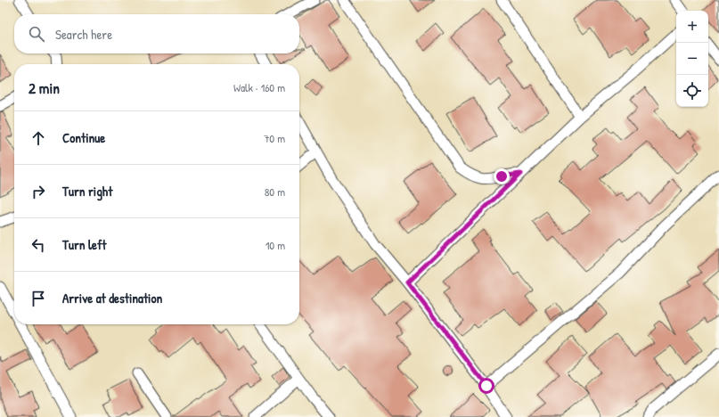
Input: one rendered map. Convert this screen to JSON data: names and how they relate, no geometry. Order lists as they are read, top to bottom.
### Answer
{
  "page": {
    "map_buttons": ["+", "−"],
    "search": "Search here",
    "heading": ["2 min", "Walk · 160 m"],
    "list": [
      ["Continue", "70 m"],
      ["Turn right", "80 m"],
      ["Turn left", "10 m"],
      "Arrive at destination"
    ]
  }
}
